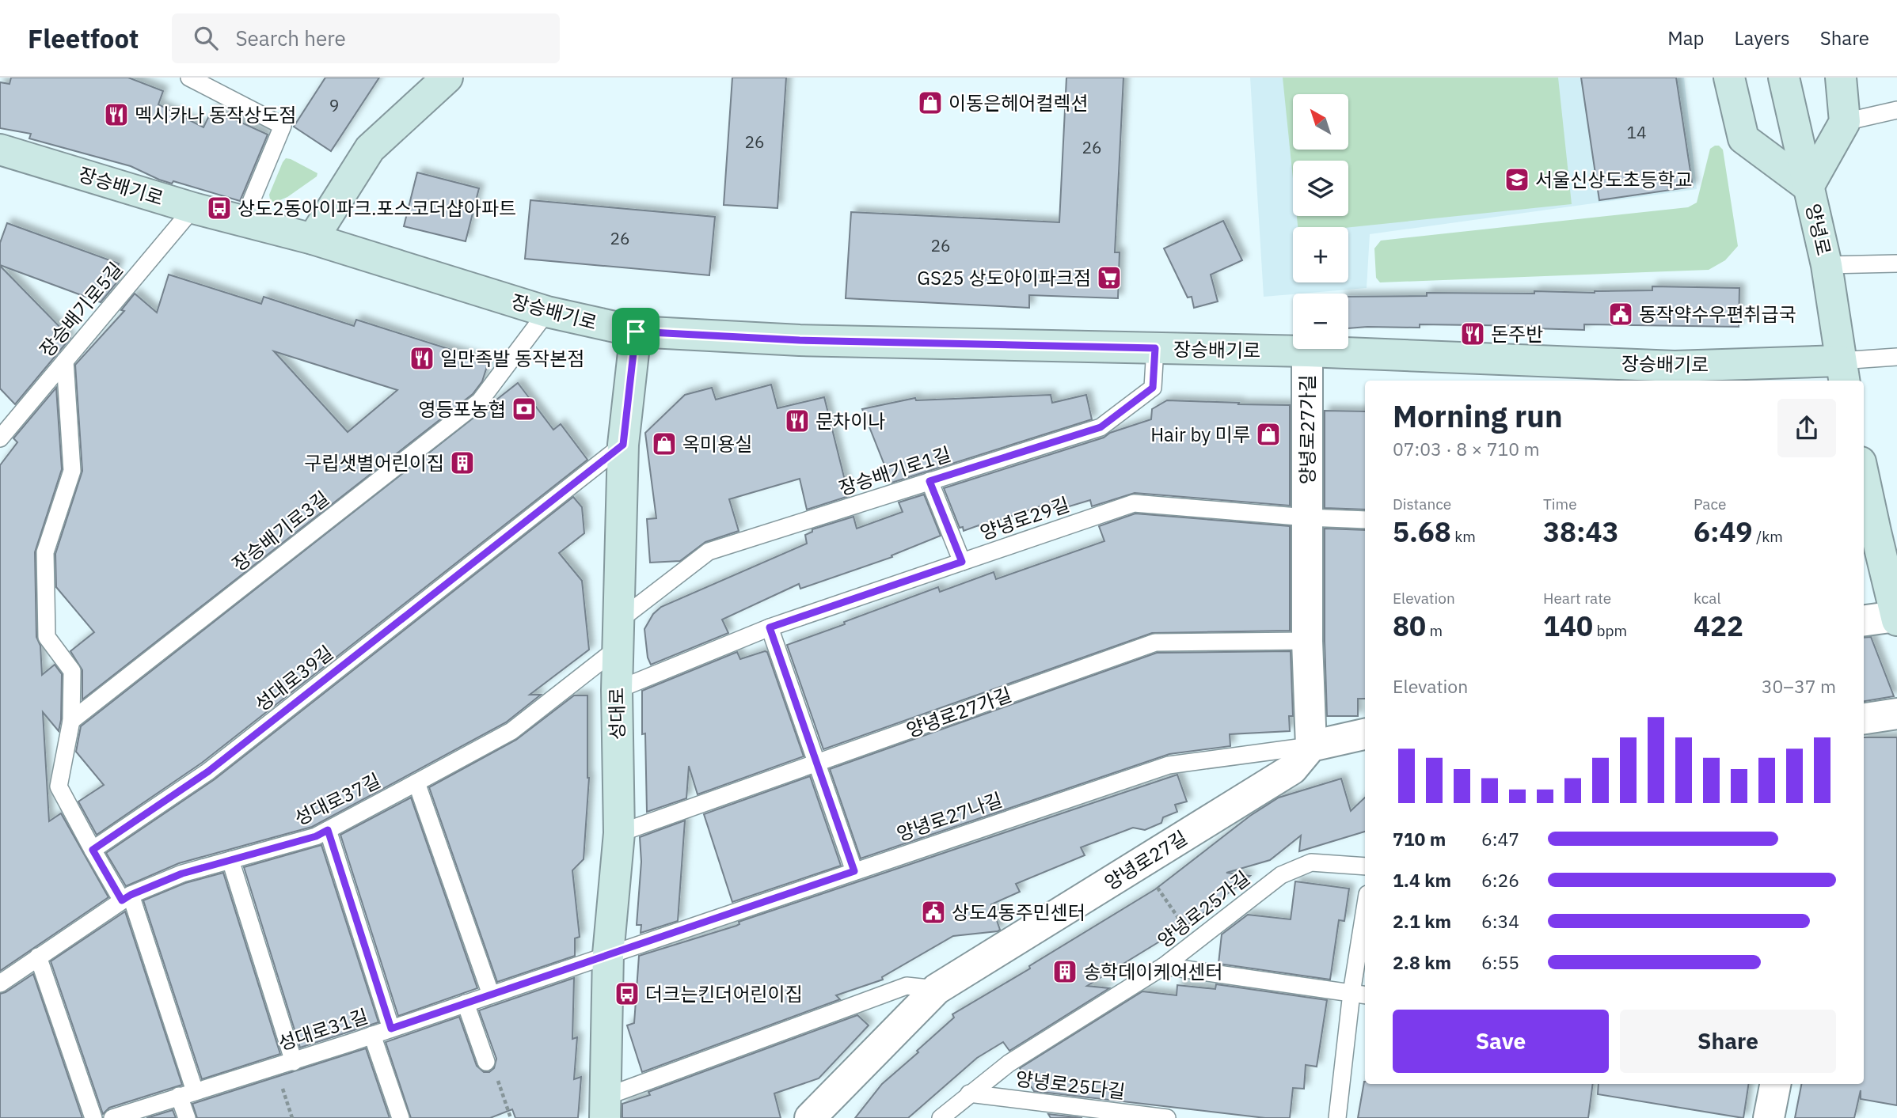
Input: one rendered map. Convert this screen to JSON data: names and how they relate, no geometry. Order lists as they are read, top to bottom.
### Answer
{
  "streets": {
    "main road": ["장승배기로", "양녕로", "성대로"],
    "street": ["양녕로27가길", "양녕로27길"],
    "lane": [
      "장승배기로5길",
      "장승배기로1길",
      "양녕로29길",
      "장승배기로3길",
      "성대로39길",
      "성대로37길",
      "양녕로27나길",
      "양녕로25가길",
      "성대로31길",
      "양녕로25다길"
    ]
  },
  "crossings": [
    ["장승배기로", "양녕로"],
    ["장승배기로", "장승배기로5길"],
    ["장승배기로", "양녕로27가길"],
    ["장승배기로", "장승배기로1길"],
    ["장승배기로", "장승배기로3길"],
    ["장승배기로", "성대로"],
    ["양녕로27가길", "양녕로29길"],
    ["양녕로27가길", "성대로"],
    ["양녕로27가길", "양녕로27나길"],
    ["양녕로27가길", "양녕로27길"],
    ["장승배기로1길", "성대로"],
    ["장승배기로1길", "성대로37길"],
    ["양녕로29길", "성대로"],
    ["성대로39길", "성대로"],
    ["성대로", "성대로37길"],
    ["성대로", "양녕로27나길"],
    ["성대로", "양녕로27길"],
    ["성대로", "성대로31길"],
    ["양녕로27나길", "양녕로27길"],
    ["양녕로27나길", "성대로31길"],
    ["양녕로25가길", "양녕로25다길"]
  ],
  "places": {
    "shop": ["이동은헤어컬렉션", "Hair by 미루", "옥미용실"],
    "restaurant": [
      "멕시카나 동작상도점",
      "돈주반",
      "일만족발 동작본점",
      "문차이나"
    ],
    "school or university": ["서울신상도초등학교"],
    "bus stop": ["상도2동아이파크.포스코더샵아파트", "더크는킨더어린이집"],
    "supermarket": ["GS25 상도아이파크점"],
    "public building": ["동작약수우편취급국", "상도4동주민센터"],
    "bank": ["영등포농협"],
    "building": ["구립샛별어린이집", "송학데이케어센터"]
  },
  "house_numbers": [
    "9",
    "14",
    "26",
    "26",
    "26",
    "26"
  ],
  "north": "top left",
  "page": {
    "header": "Fleetfoot",
    "search": "Search here",
    "nav": ["Map", "Layers", "Share"],
    "map_buttons": ["+", "−"],
    "heading": ["Morning run", "07:03 · 8 × 710 m"],
    "stats": [
      ["Distance", "5.68 km"],
      ["Time", "38:43"],
      ["Pace", "6:49 /km"],
      ["Elevation", "80 m"],
      ["Heart rate", "140 bpm"],
      ["kcal", "422"]
    ],
    "chart": ["Elevation", "30–37 m"],
    "list": [
      {
        "name": "710 m",
        "note": "6:47"
      },
      {
        "name": "1.4 km",
        "note": "6:26"
      },
      {
        "name": "2.1 km",
        "note": "6:34"
      },
      {
        "name": "2.8 km",
        "note": "6:55"
      }
    ],
    "buttons": ["Save", "Share"]
  }
}
